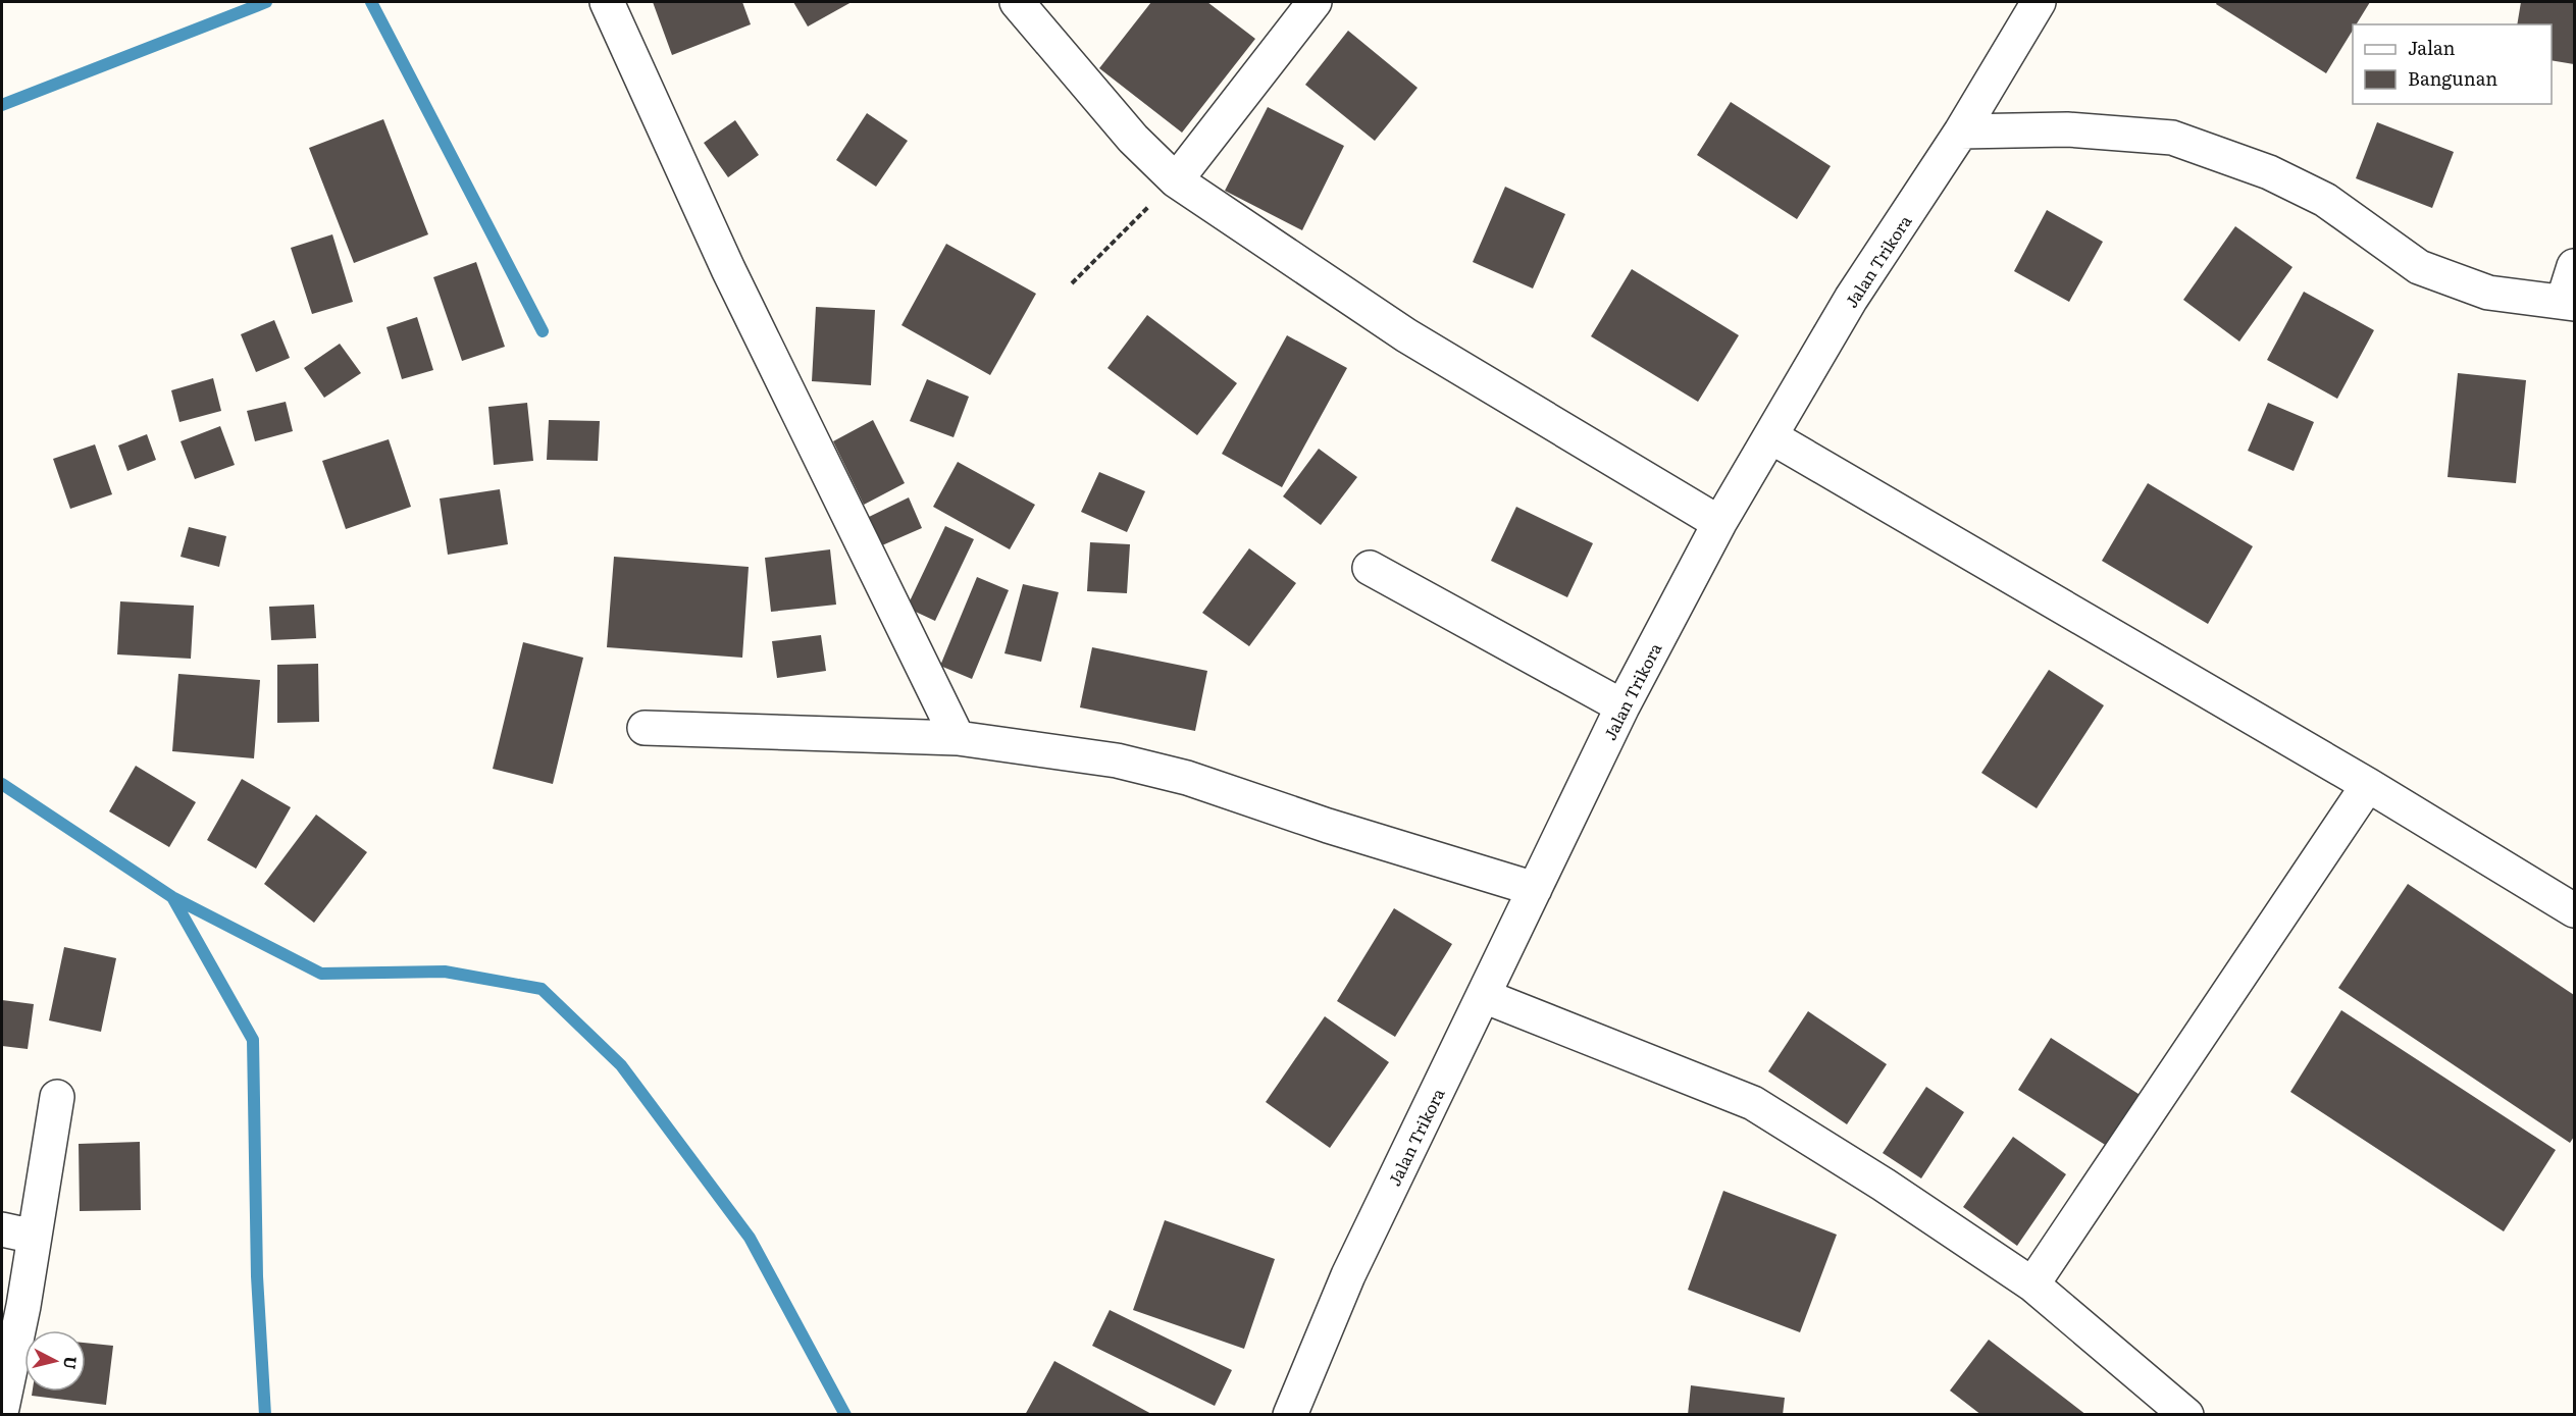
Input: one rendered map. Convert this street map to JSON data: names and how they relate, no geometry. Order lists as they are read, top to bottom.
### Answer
{
  "streets": {
    "street": ["Jalan Trikora"]
  },
  "legend": ["Jalan", "Bangunan"],
  "north": "right"
}
